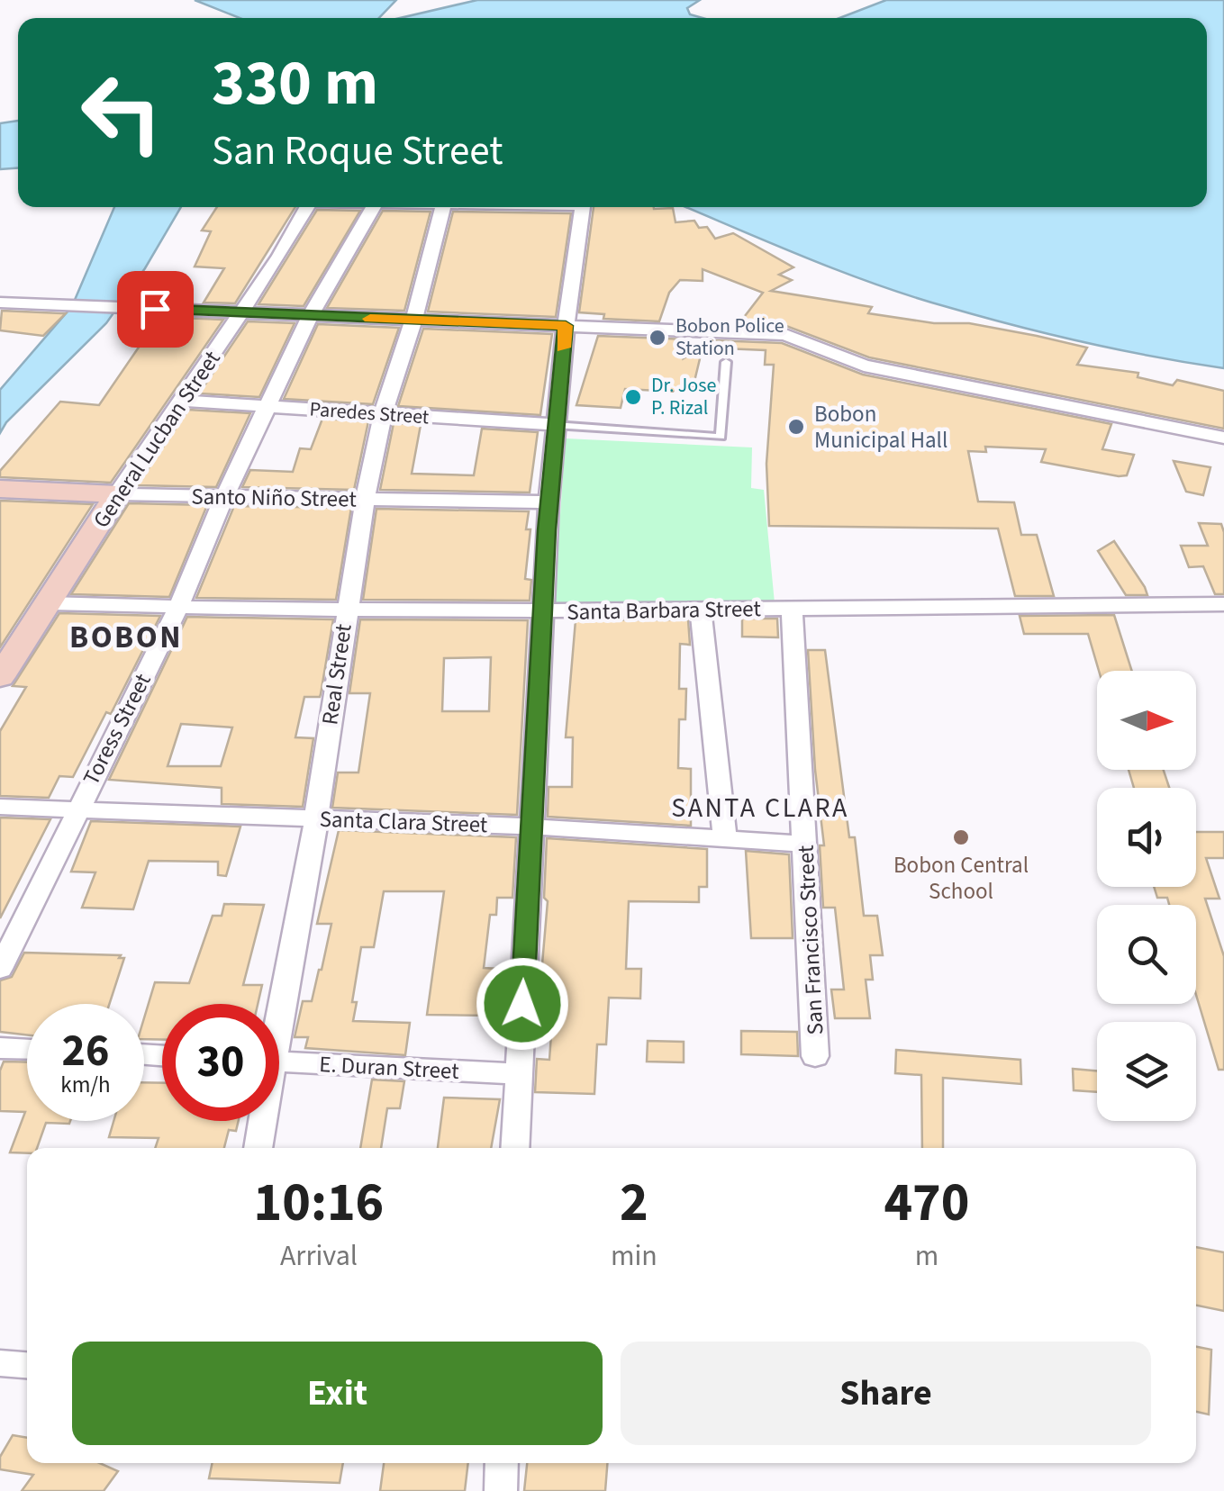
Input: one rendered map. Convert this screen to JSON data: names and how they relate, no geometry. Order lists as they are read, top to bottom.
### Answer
{
  "streets": {
    "street": [
      "Paredes Street",
      "General Lucban Street",
      "Santo Niño Street",
      "Santa Barbara Street",
      "Real Street",
      "Toress Street",
      "Santa Clara Street",
      "San Francisco Street",
      "E. Duran Street"
    ]
  },
  "crossings": [
    ["Paredes Street", "General Lucban Street"],
    ["Paredes Street", "Real Street"],
    ["Paredes Street", "Toress Street"],
    ["General Lucban Street", "Santo Niño Street"],
    ["General Lucban Street", "Santa Barbara Street"],
    ["Santo Niño Street", "Real Street"],
    ["Santo Niño Street", "Toress Street"],
    ["Santa Barbara Street", "Real Street"],
    ["Santa Barbara Street", "Toress Street"],
    ["Santa Barbara Street", "San Francisco Street"],
    ["Real Street", "Santa Clara Street"],
    ["Toress Street", "Santa Clara Street"],
    ["Santa Clara Street", "San Francisco Street"]
  ],
  "districts": ["BOBON", "SANTA CLARA"],
  "places": [
    "Bobon Police Station",
    "Dr. Jose P. Rizal",
    "Bobon Municipal Hall",
    "Bobon Central School"
  ],
  "north": "right",
  "page": {
    "turn": ["330 m", "San Roque Street"],
    "speed": "26 km/h",
    "limit": "30",
    "eta": [
      "10:16",
      "Arrival",
      "2",
      "min",
      "470",
      "m"
    ],
    "buttons": ["Exit", "Share"]
  }
}
